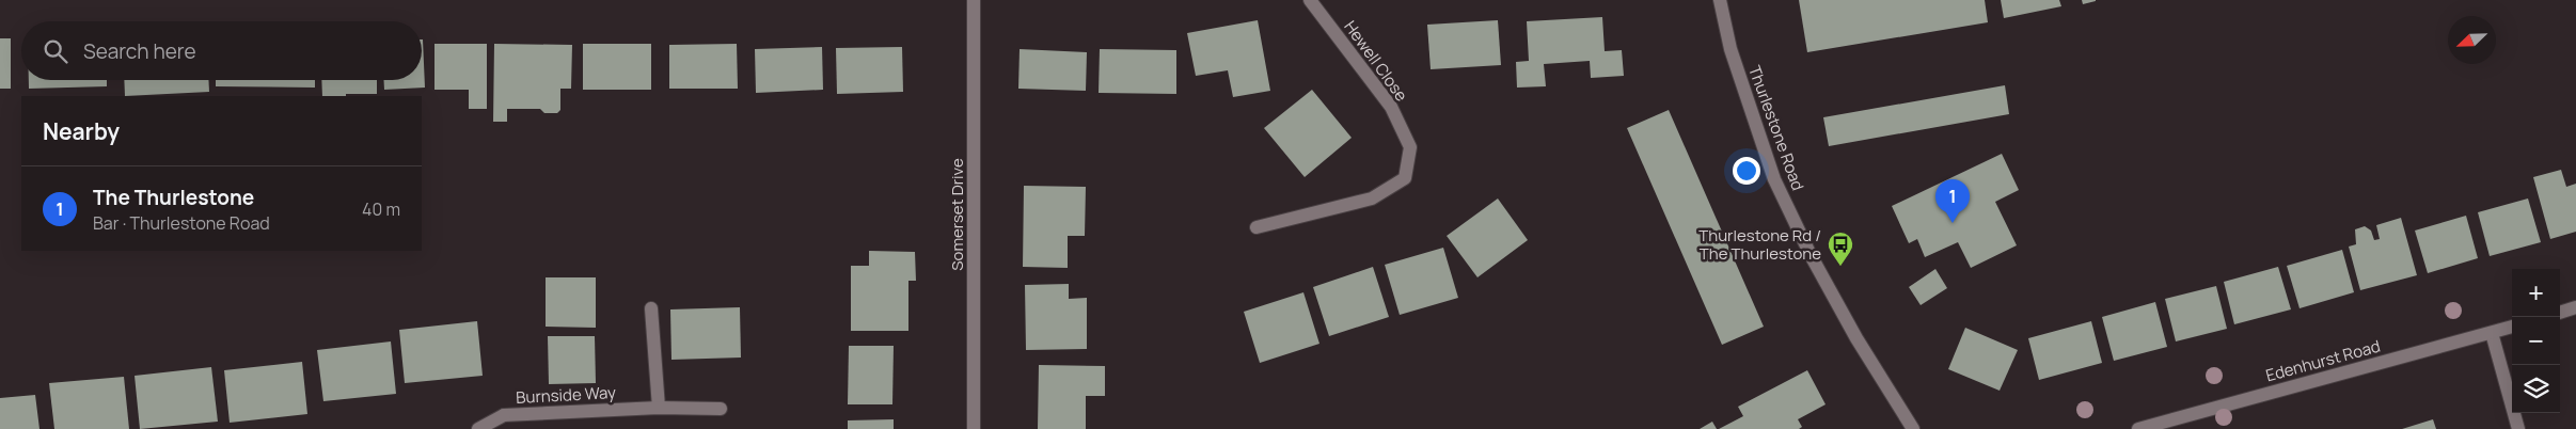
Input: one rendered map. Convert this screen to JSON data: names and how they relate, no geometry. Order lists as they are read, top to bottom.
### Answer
{
  "streets": {
    "street": [
      "Hewell Close",
      "Thurlestone Road",
      "Somerset Drive",
      "Edenhurst Road",
      "Burnside Way"
    ]
  },
  "places": {
    "bus stop": ["Thurlestone Rd / The Thurlestone"]
  },
  "north": "bottom left",
  "page": {
    "search": "Search here",
    "heading": "Nearby",
    "list": [
      {
        "mark": "1",
        "name": "The Thurlestone",
        "note": "Bar · Thurlestone Road",
        "value": "40 m"
      }
    ],
    "pins": "1",
    "map_buttons": ["+", "−"]
  }
}
